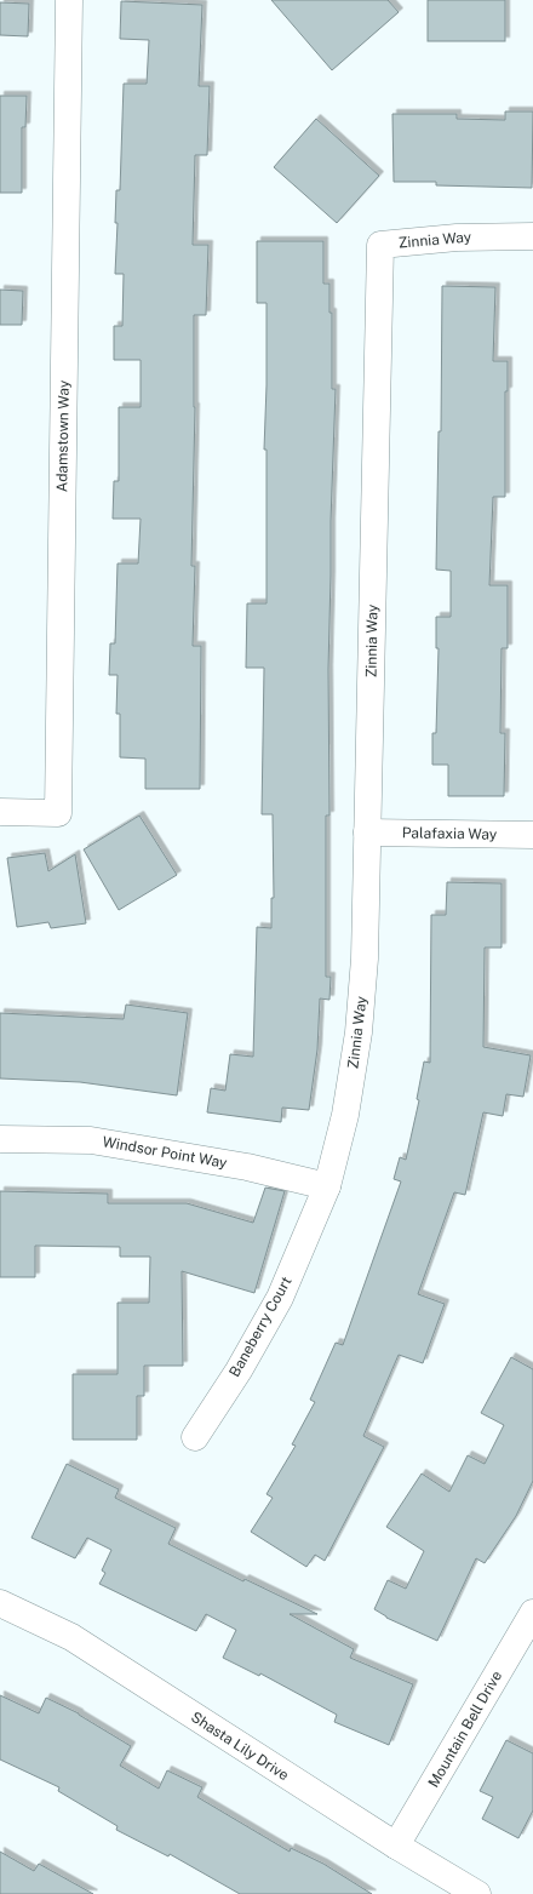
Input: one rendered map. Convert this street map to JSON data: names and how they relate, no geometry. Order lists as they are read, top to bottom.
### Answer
{
  "streets": {
    "street": [
      "Zinnia Way",
      "Adamstown Way",
      "Palafaxia Way",
      "Windsor Point Way",
      "Baneberry Court",
      "Mountain Bell Drive",
      "Shasta Lily Drive"
    ]
  },
  "crossings": [
    ["Zinnia Way", "Palafaxia Way"],
    ["Zinnia Way", "Windsor Point Way"],
    ["Zinnia Way", "Baneberry Court"],
    ["Windsor Point Way", "Baneberry Court"],
    ["Mountain Bell Drive", "Shasta Lily Drive"]
  ]
}
